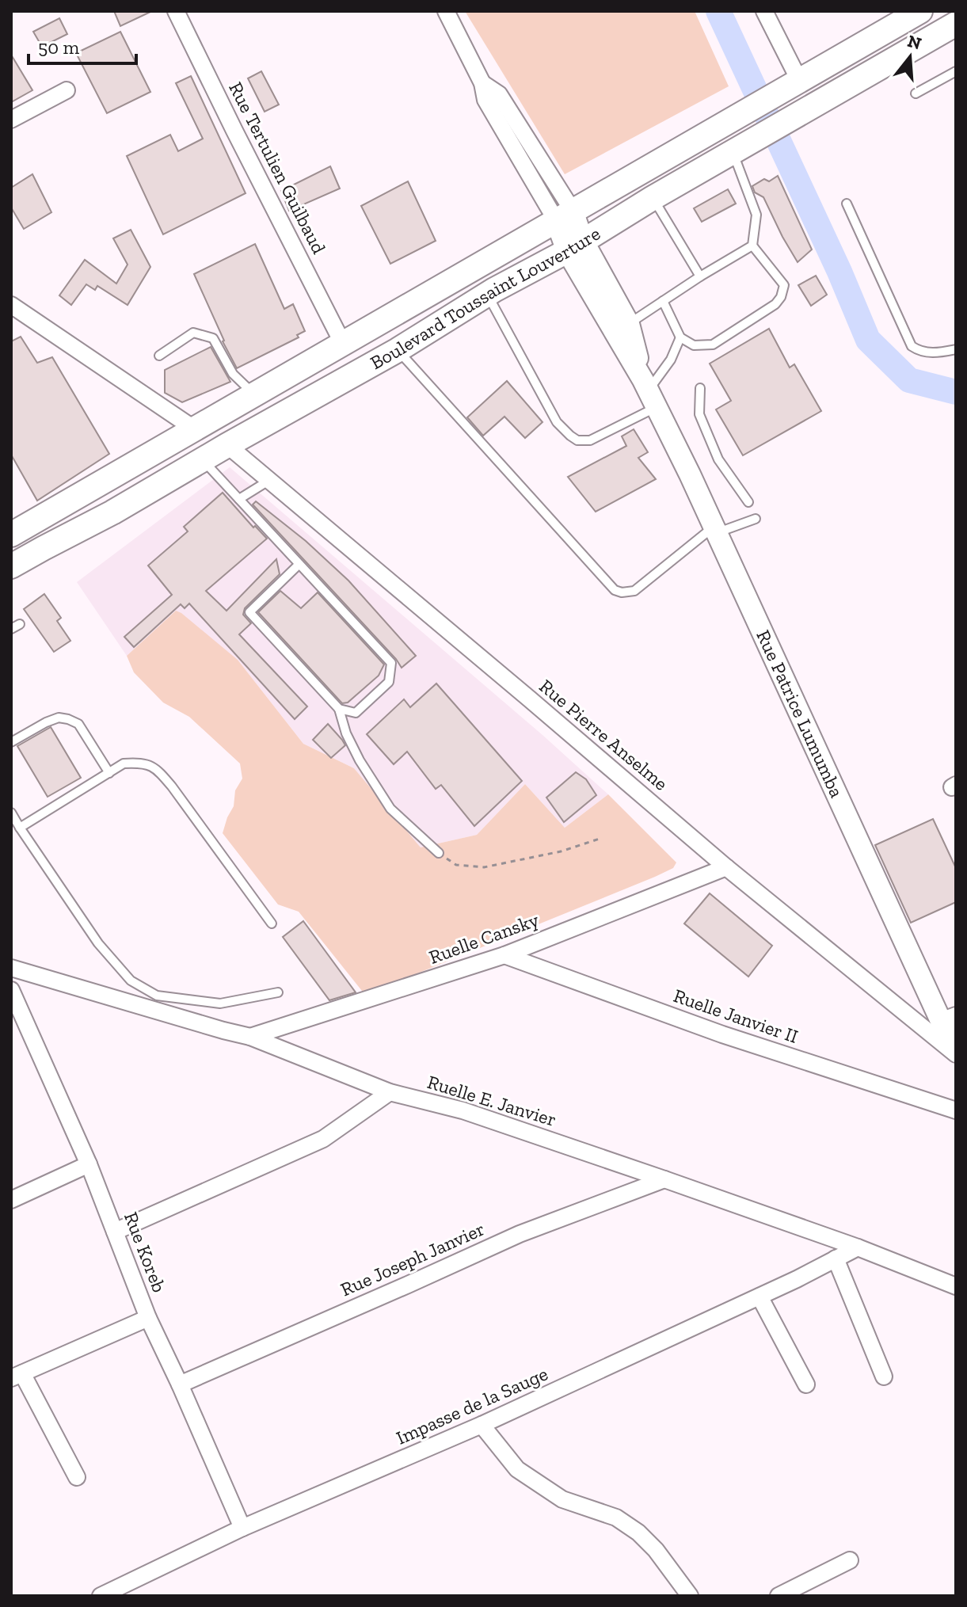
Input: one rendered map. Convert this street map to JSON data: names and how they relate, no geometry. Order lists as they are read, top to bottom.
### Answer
{
  "streets": {
    "main road": ["Boulevard Toussaint Louverture"],
    "street": [
      "Rue Tertulien Guilbaud",
      "Rue Patrice Lumumba",
      "Rue Pierre Anselme",
      "Ruelle Cansky",
      "Ruelle Janvier II",
      "Ruelle E. Janvier",
      "Rue Koreb",
      "Rue Joseph Janvier",
      "Impasse de la Sauge"
    ]
  },
  "crossings": [
    ["Rue Tertulien Guilbaud", "Boulevard Toussaint Louverture"],
    ["Boulevard Toussaint Louverture", "Rue Patrice Lumumba"],
    ["Boulevard Toussaint Louverture", "Rue Pierre Anselme"],
    ["Rue Patrice Lumumba", "Rue Pierre Anselme"],
    ["Rue Pierre Anselme", "Ruelle Cansky"],
    ["Ruelle Cansky", "Ruelle Janvier II"],
    ["Ruelle Cansky", "Ruelle E. Janvier"],
    ["Ruelle E. Janvier", "Rue Joseph Janvier"],
    ["Ruelle E. Janvier", "Impasse de la Sauge"],
    ["Rue Koreb", "Rue Joseph Janvier"],
    ["Rue Koreb", "Impasse de la Sauge"]
  ],
  "scale_bar": "50 m",
  "north": "top"
}
